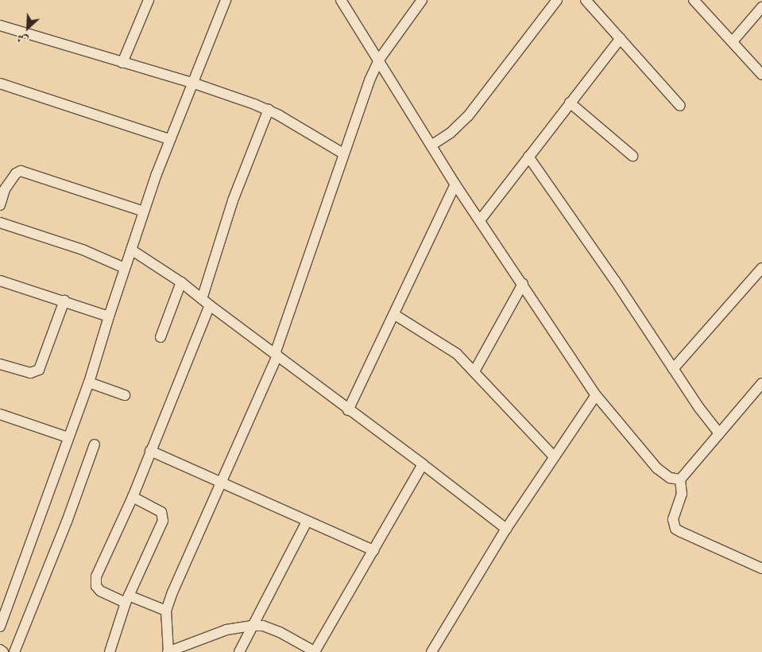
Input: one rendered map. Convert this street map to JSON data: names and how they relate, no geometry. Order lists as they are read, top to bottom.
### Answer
{
  "north": "bottom left"
}
